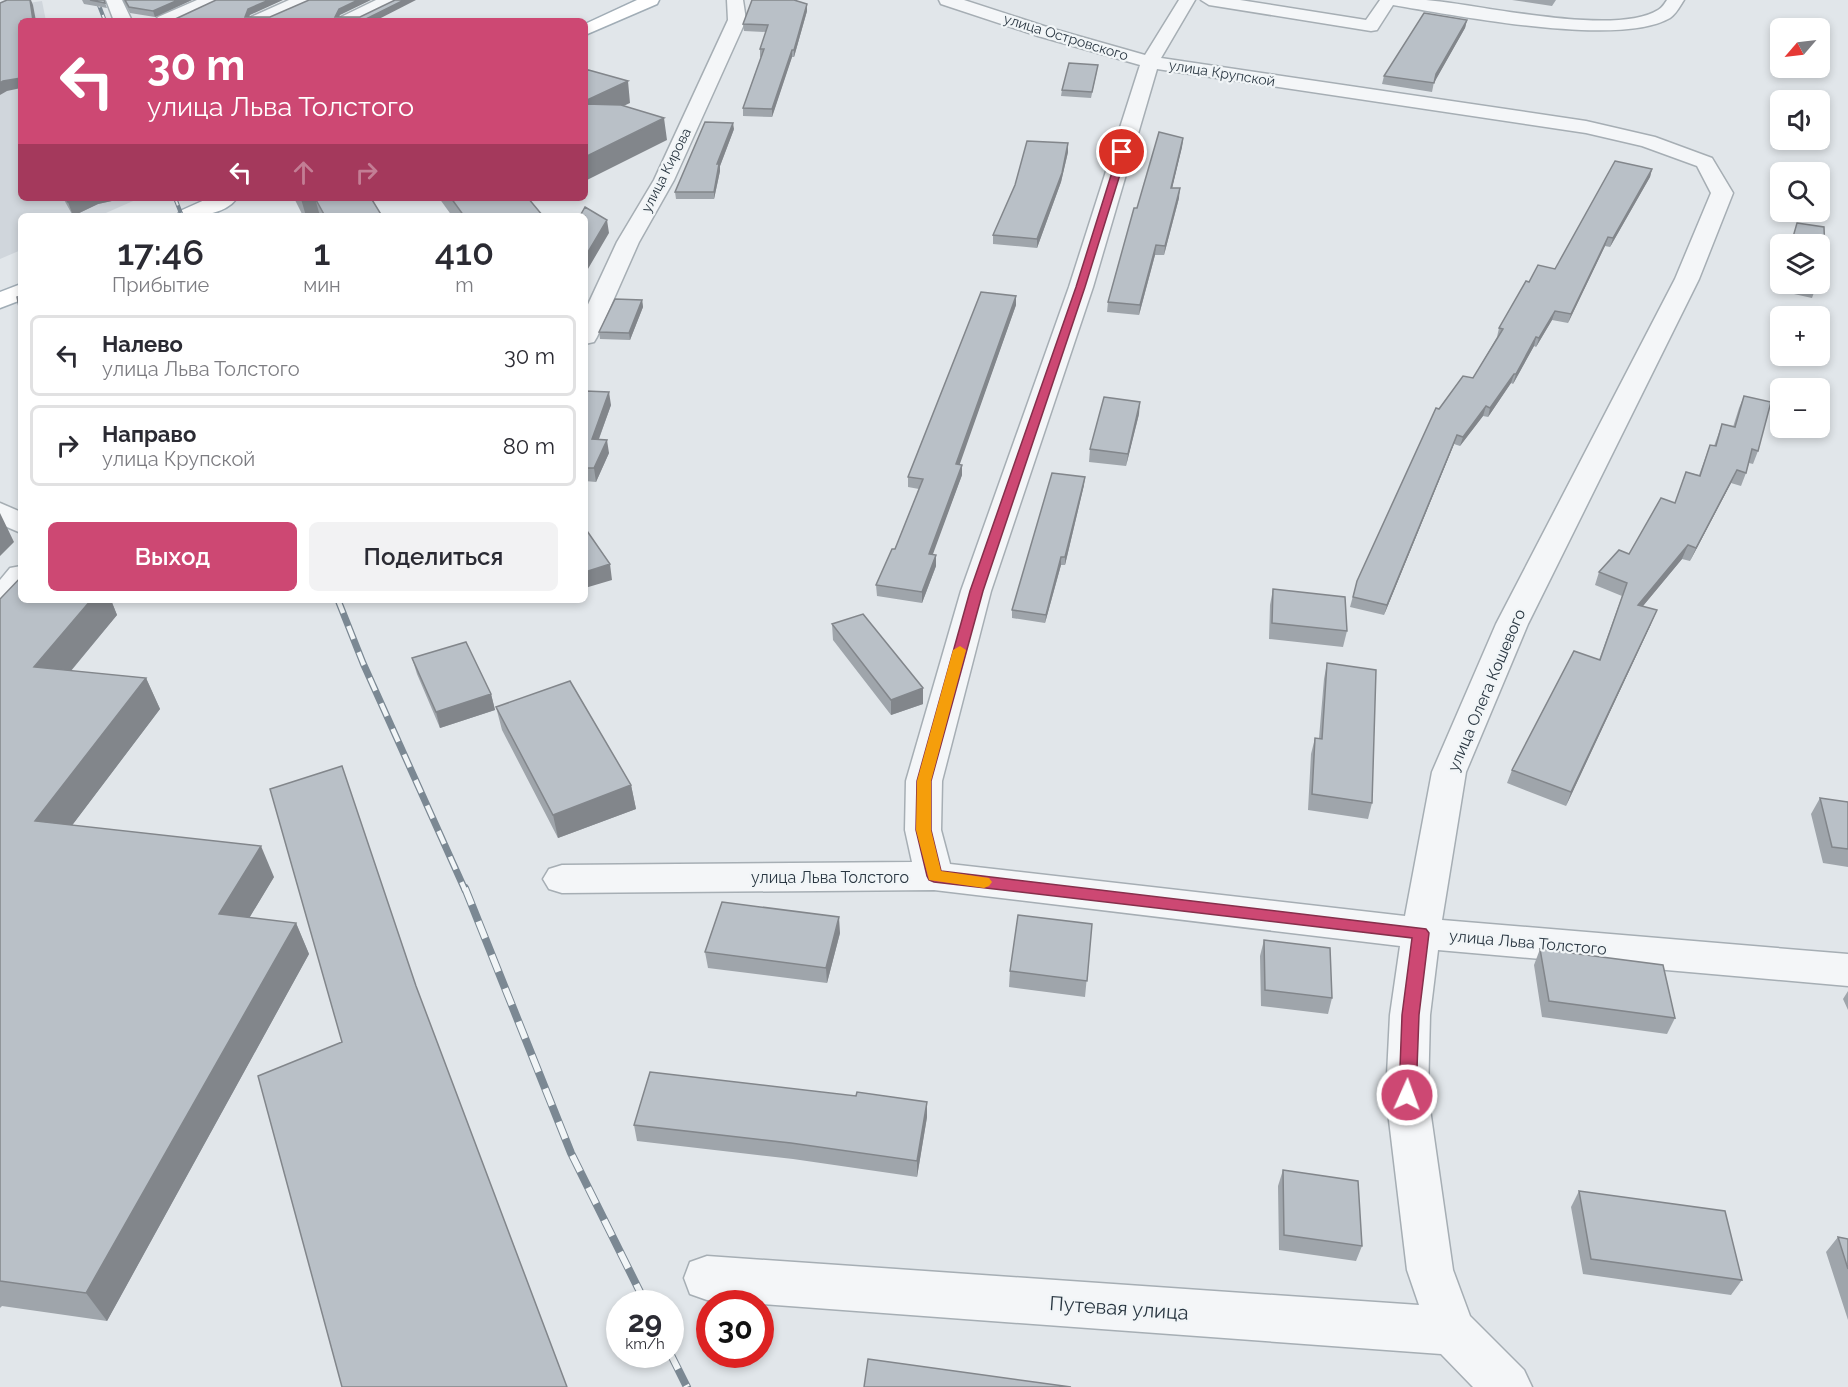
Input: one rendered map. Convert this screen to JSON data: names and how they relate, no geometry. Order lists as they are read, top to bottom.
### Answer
{
  "streets": {
    "street": [
      "улица Островского",
      "улица Крупской",
      "улица Кирова",
      "улица Олега Кошевого",
      "улица Льва Толстого",
      "Путевая улица"
    ]
  },
  "crossings": [
    ["улица Островского", "улица Крупской"],
    ["улица Крупской", "улица Олега Кошевого"],
    ["улица Крупской", "улица Льва Толстого"],
    ["улица Олега Кошевого", "улица Льва Толстого"],
    ["улица Олега Кошевого", "Путевая улица"]
  ],
  "north": "bottom left",
  "page": {
    "map_buttons": ["+", "−"],
    "turn": ["30 m", "улица Льва Толстого"],
    "eta": [
      "17:46",
      "Прибытие",
      "1",
      "мин",
      "410",
      "m"
    ],
    "list": [
      {
        "name": "Налево",
        "note": "улица Льва Толстого",
        "value": "30 m"
      },
      {
        "name": "Направо",
        "note": "улица Крупской",
        "value": "80 m"
      }
    ],
    "buttons": ["Выход", "Поделиться"],
    "speed": "29 km/h",
    "limit": "30"
  }
}
